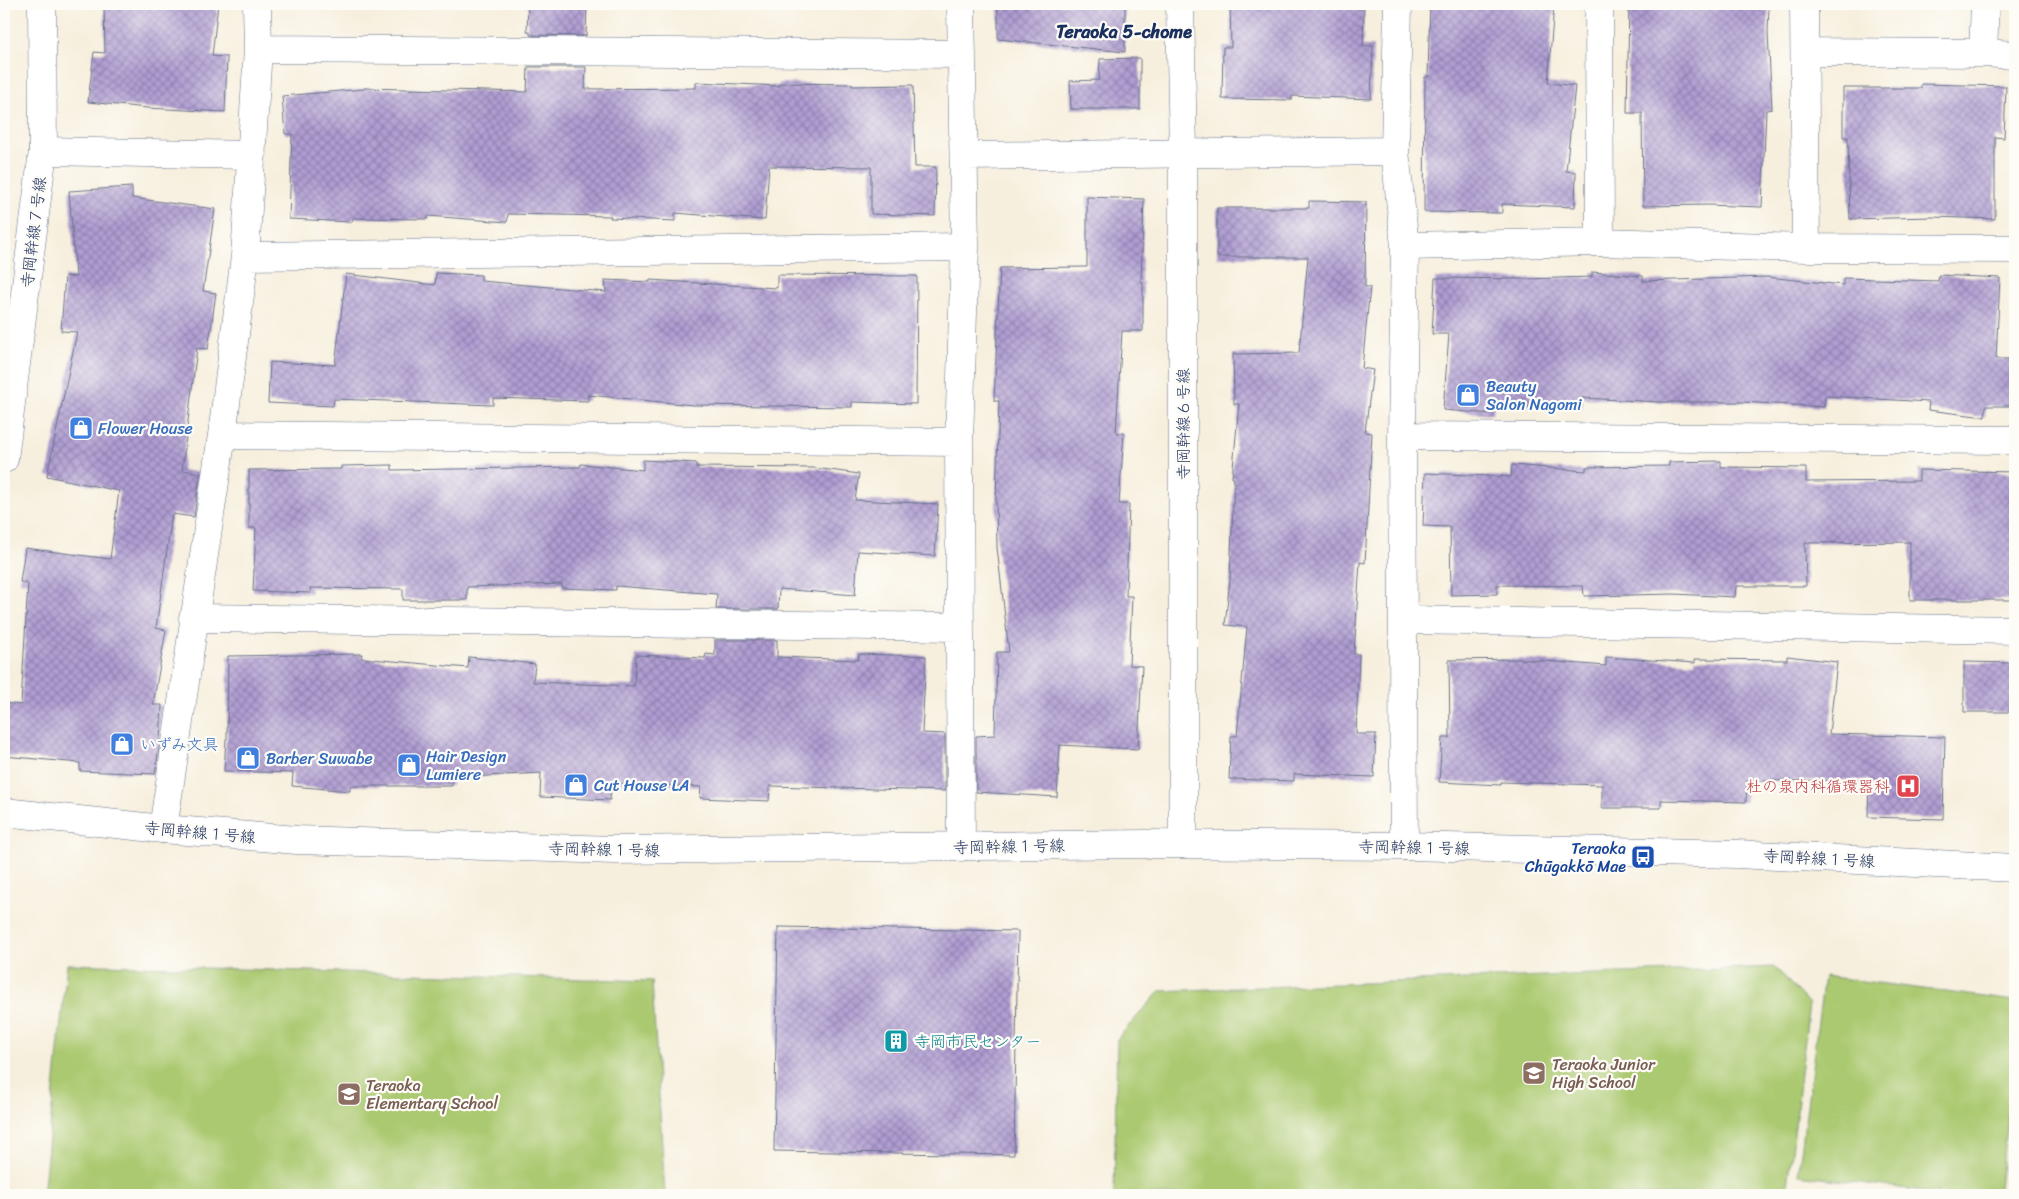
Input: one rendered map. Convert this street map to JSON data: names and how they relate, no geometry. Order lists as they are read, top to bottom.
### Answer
{
  "streets": {
    "street": ["寺岡幹線７号線", "寺岡幹線６号線", "寺岡幹線１号線"]
  },
  "crossings": [
    ["寺岡幹線６号線", "寺岡幹線１号線"]
  ],
  "districts": ["Teraoka 5-chome"],
  "places": {
    "shop": [
      "Beauty Salon Nagomi",
      "Flower House",
      "いずみ文具",
      "Barber Suwabe",
      "Hair Design Lumiere",
      "Cut House LA"
    ],
    "hospital": ["杜の泉内科循環器科"],
    "bus stop": ["Teraoka Chūgakkō Mae"],
    "building": ["寺岡市民センター"],
    "school or university": ["Teraoka Junior High School", "Teraoka Elementary School"]
  }
}
